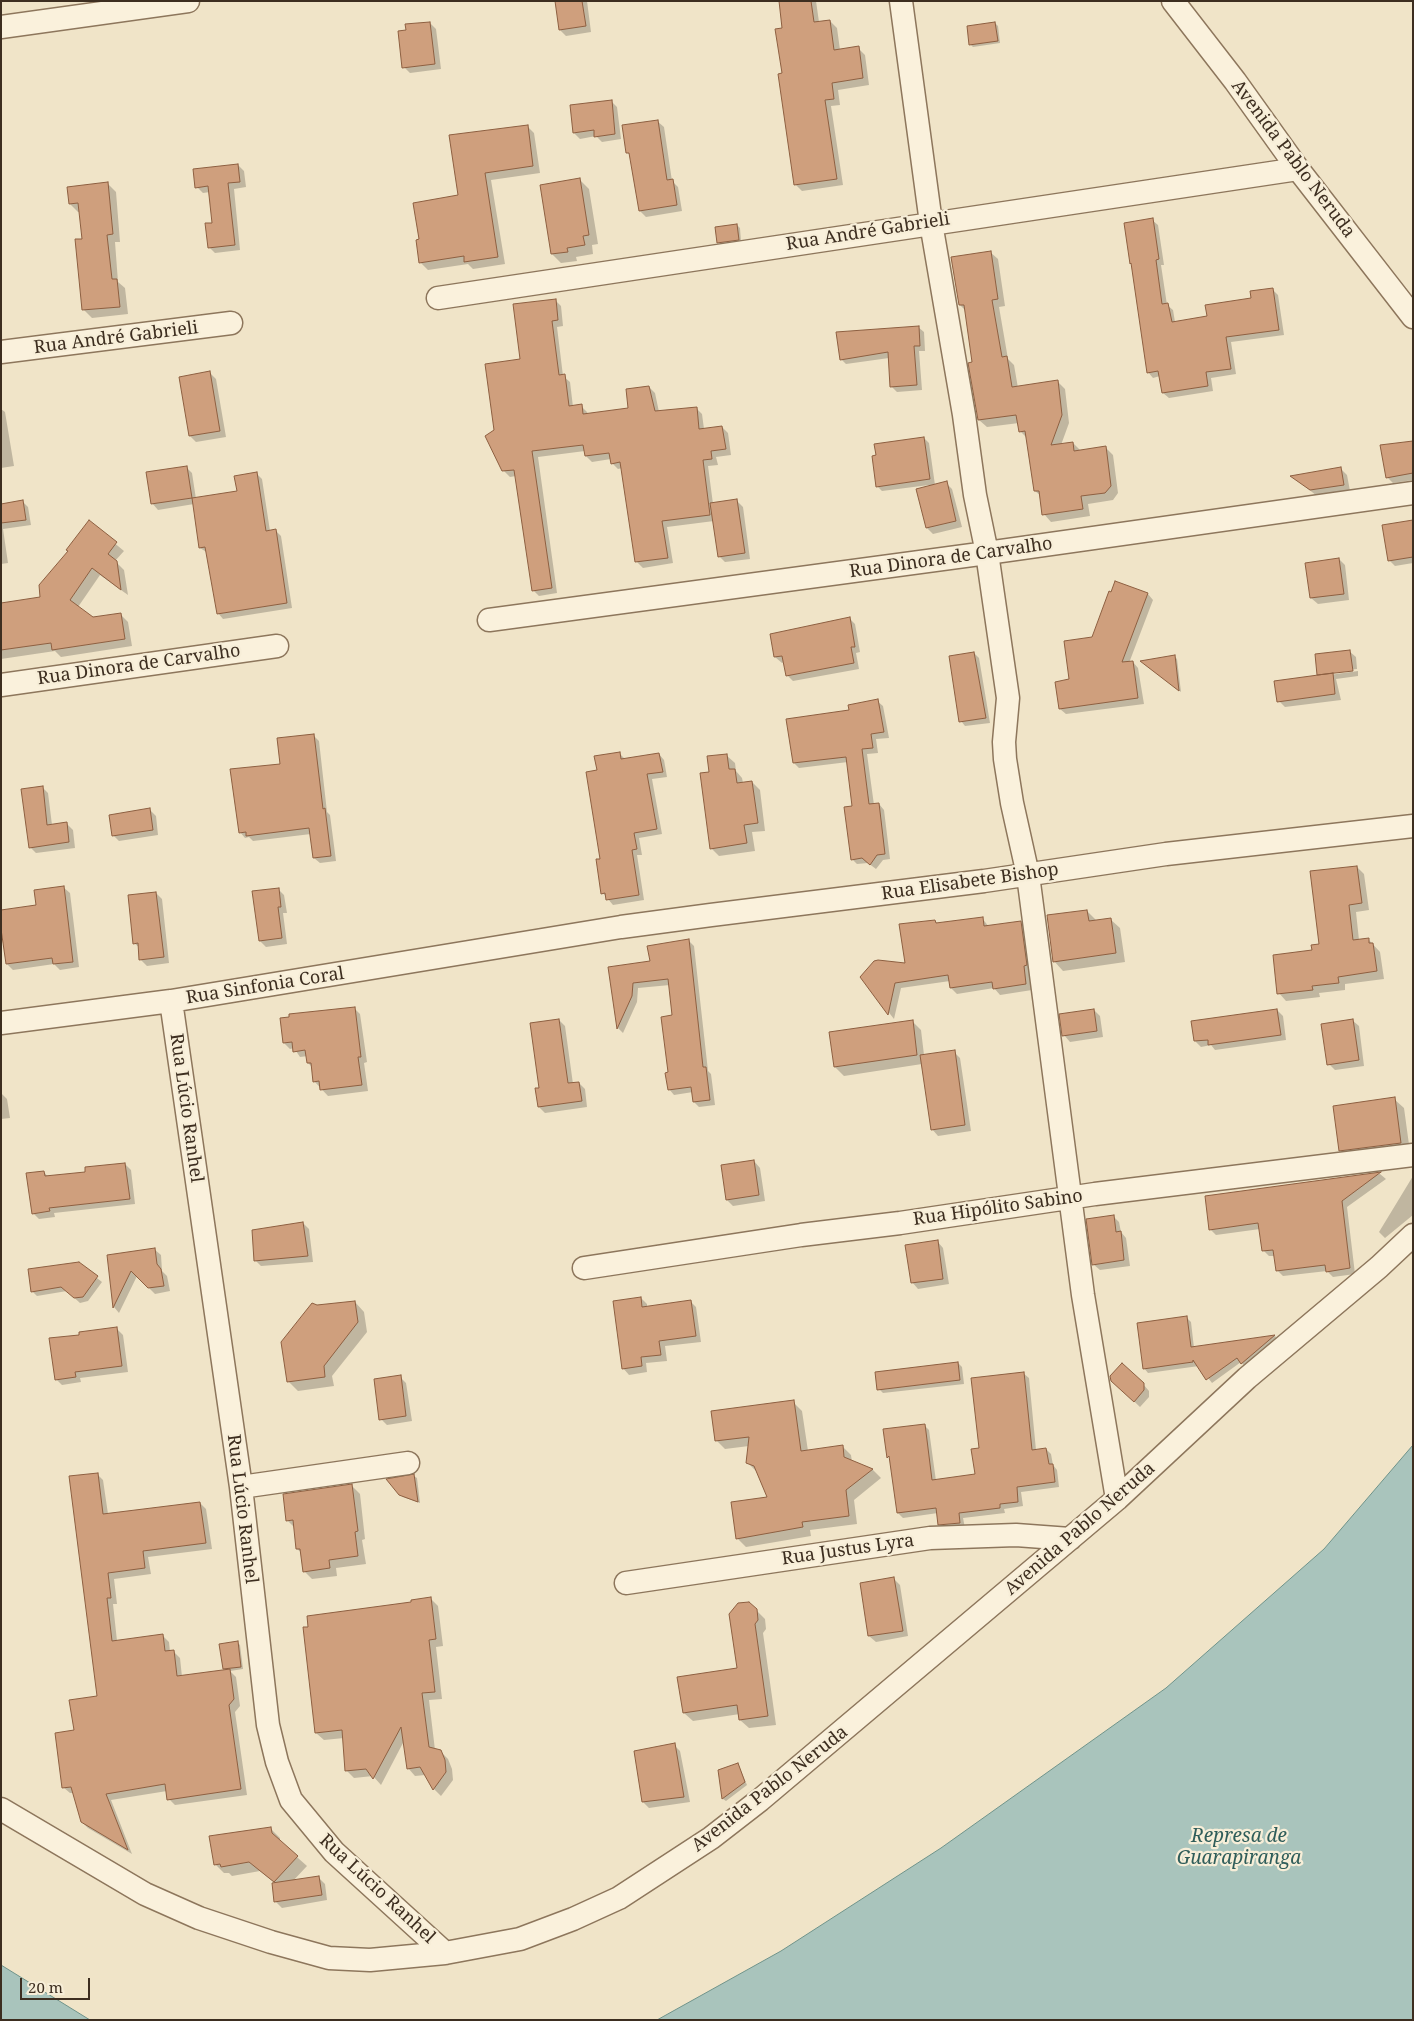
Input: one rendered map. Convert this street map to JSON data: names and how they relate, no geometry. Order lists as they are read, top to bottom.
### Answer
{
  "streets": {
    "street": [
      "Avenida Pablo Neruda",
      "Rua André Gabrieli",
      "Rua Dinora de Carvalho",
      "Rua Elisabete Bishop",
      "Rua Sinfonia Coral",
      "Rua Lúcio Ranhel",
      "Rua Hipólito Sabino",
      "Rua Justus Lyra"
    ]
  },
  "crossings": [
    ["Avenida Pablo Neruda", "Rua André Gabrieli"],
    ["Avenida Pablo Neruda", "Rua Lúcio Ranhel"],
    ["Avenida Pablo Neruda", "Rua Justus Lyra"],
    ["Rua Elisabete Bishop", "Rua Sinfonia Coral"],
    ["Rua Sinfonia Coral", "Rua Lúcio Ranhel"]
  ],
  "water": ["Represa de Guarapiranga"],
  "scale_bar": "20 m"
}
